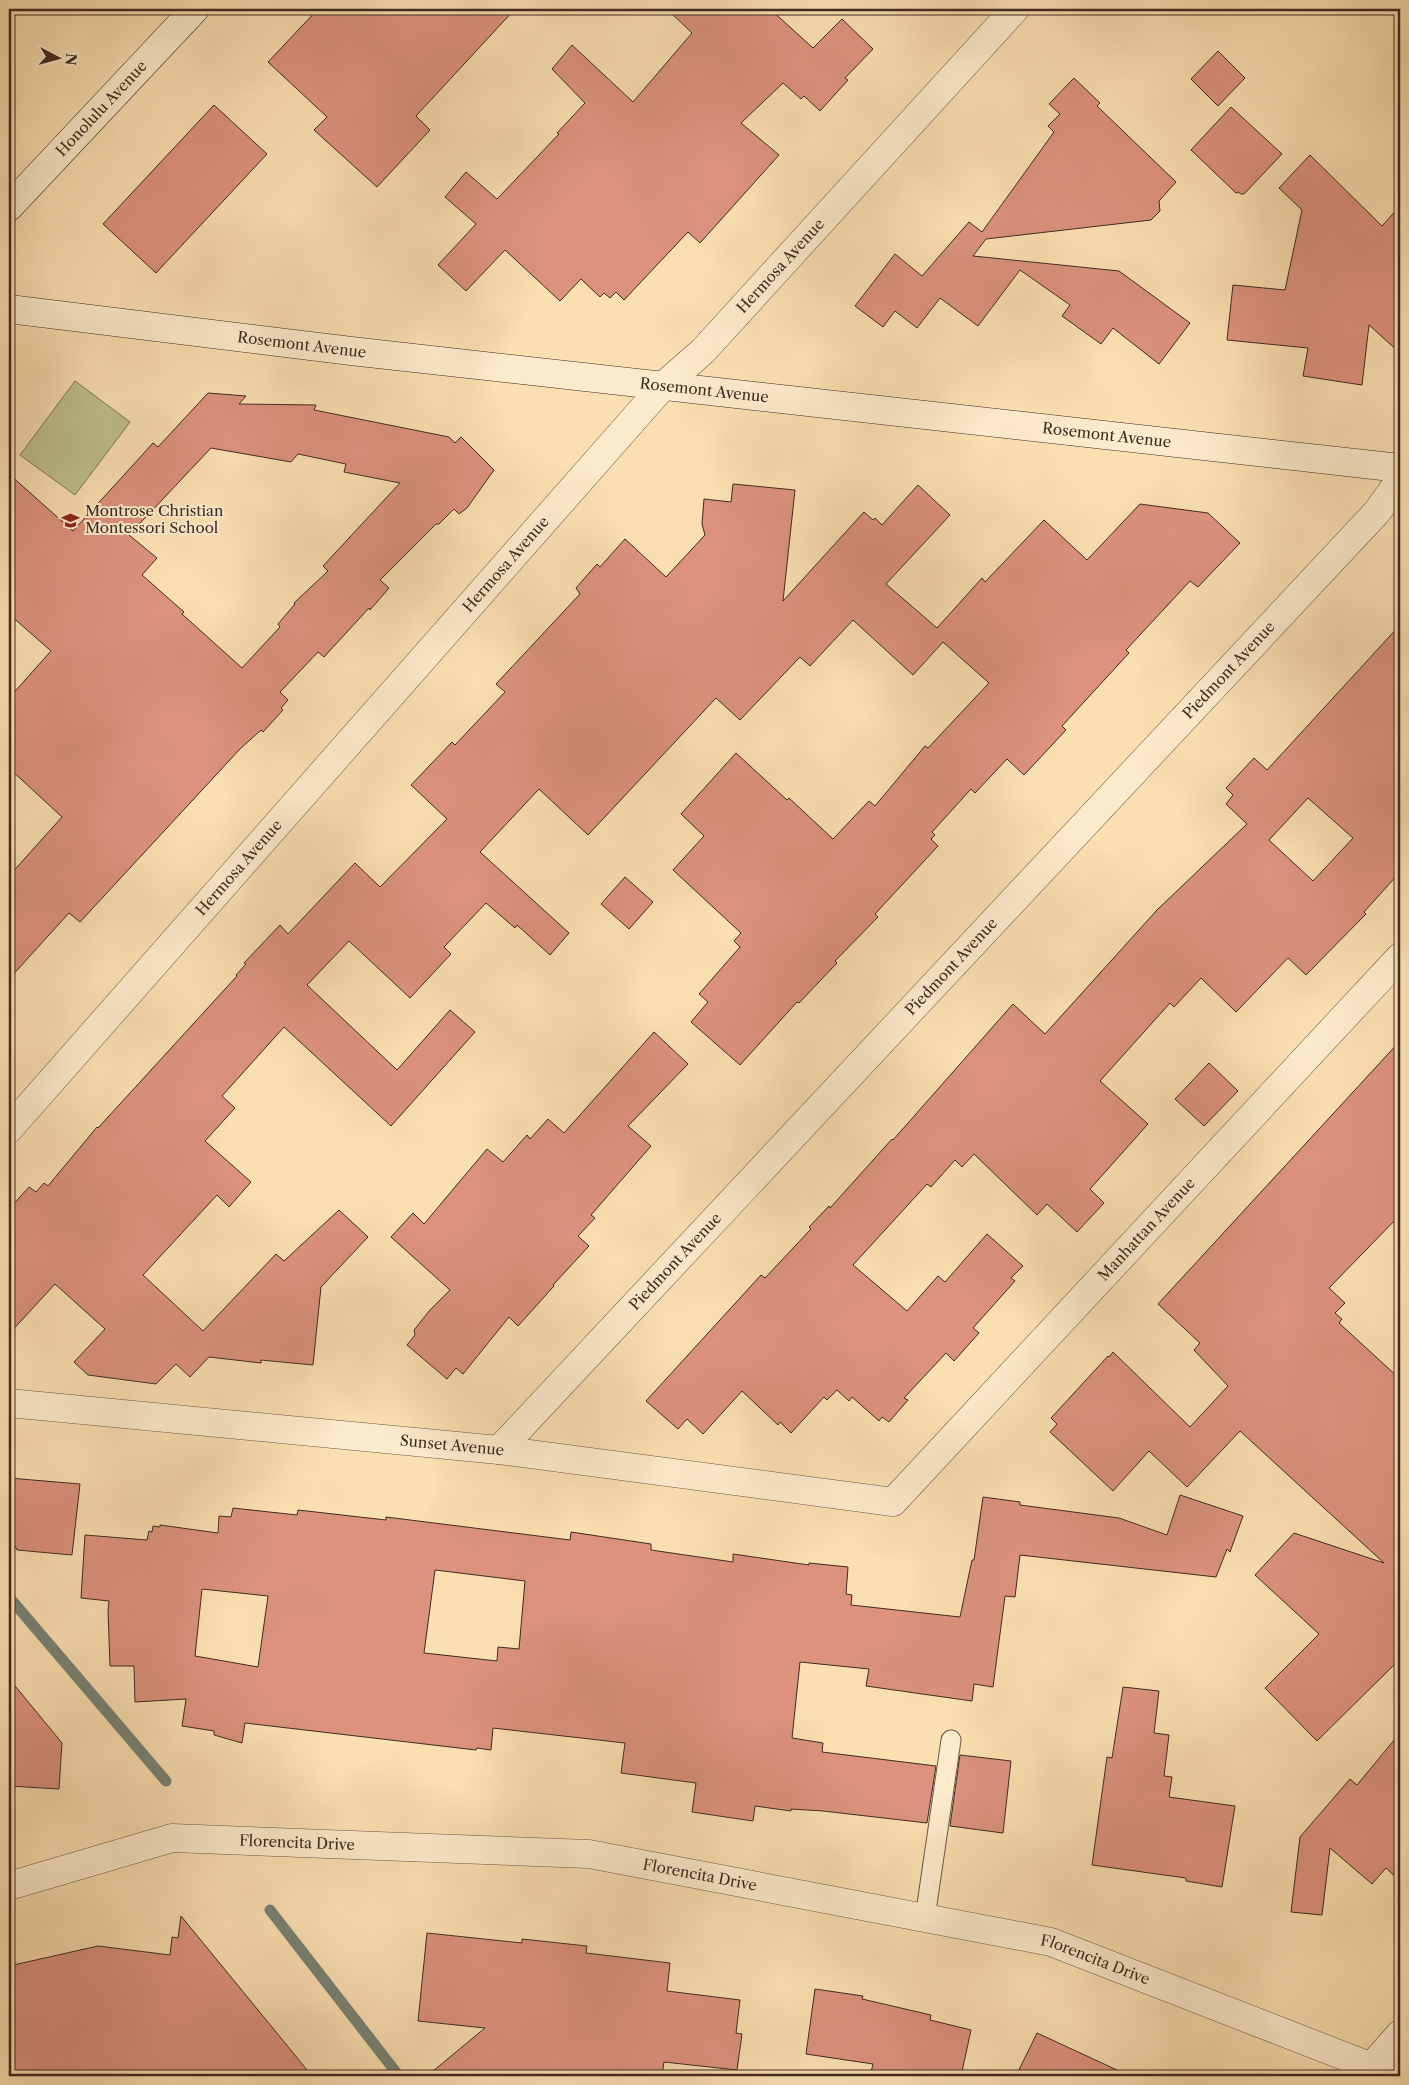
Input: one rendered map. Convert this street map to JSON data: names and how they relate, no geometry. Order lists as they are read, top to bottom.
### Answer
{
  "streets": {
    "street": [
      "Honolulu Avenue",
      "Hermosa Avenue",
      "Rosemont Avenue",
      "Piedmont Avenue",
      "Manhattan Avenue",
      "Sunset Avenue",
      "Florencita Drive"
    ]
  },
  "crossings": [
    ["Hermosa Avenue", "Rosemont Avenue"],
    ["Piedmont Avenue", "Sunset Avenue"],
    ["Manhattan Avenue", "Sunset Avenue"]
  ],
  "places": {
    "school or university": ["Montrose Christian Montessori School"]
  },
  "north": "right"
}
